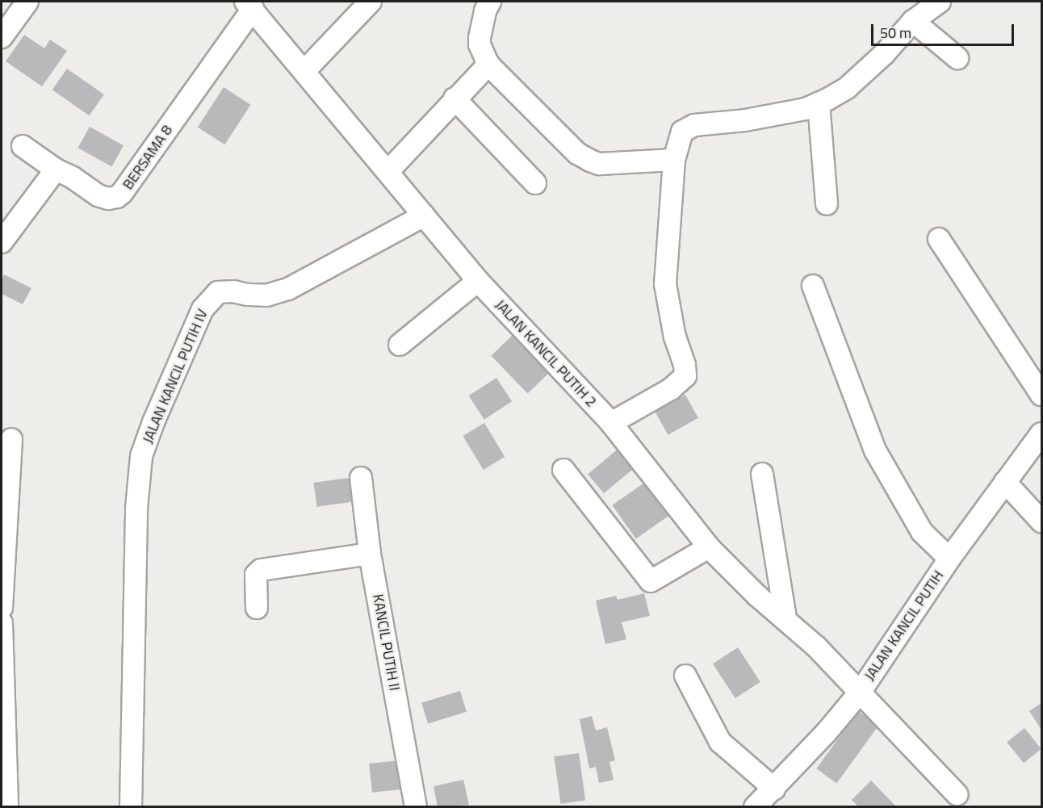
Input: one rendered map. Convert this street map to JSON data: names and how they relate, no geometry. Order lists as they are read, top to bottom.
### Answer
{
  "streets": {
    "street": [
      "BERSAMA 8",
      "JALAN KANCIL PUTIH 2",
      "JALAN KANCIL PUTIH IV",
      "JALAN KANCIL PUTIH",
      "KANCIL PUTIH II"
    ]
  },
  "crossings": [
    ["BERSAMA 8", "JALAN KANCIL PUTIH 2"],
    ["JALAN KANCIL PUTIH 2", "JALAN KANCIL PUTIH IV"],
    ["JALAN KANCIL PUTIH 2", "JALAN KANCIL PUTIH"]
  ],
  "scale_bar": "50 m"
}
